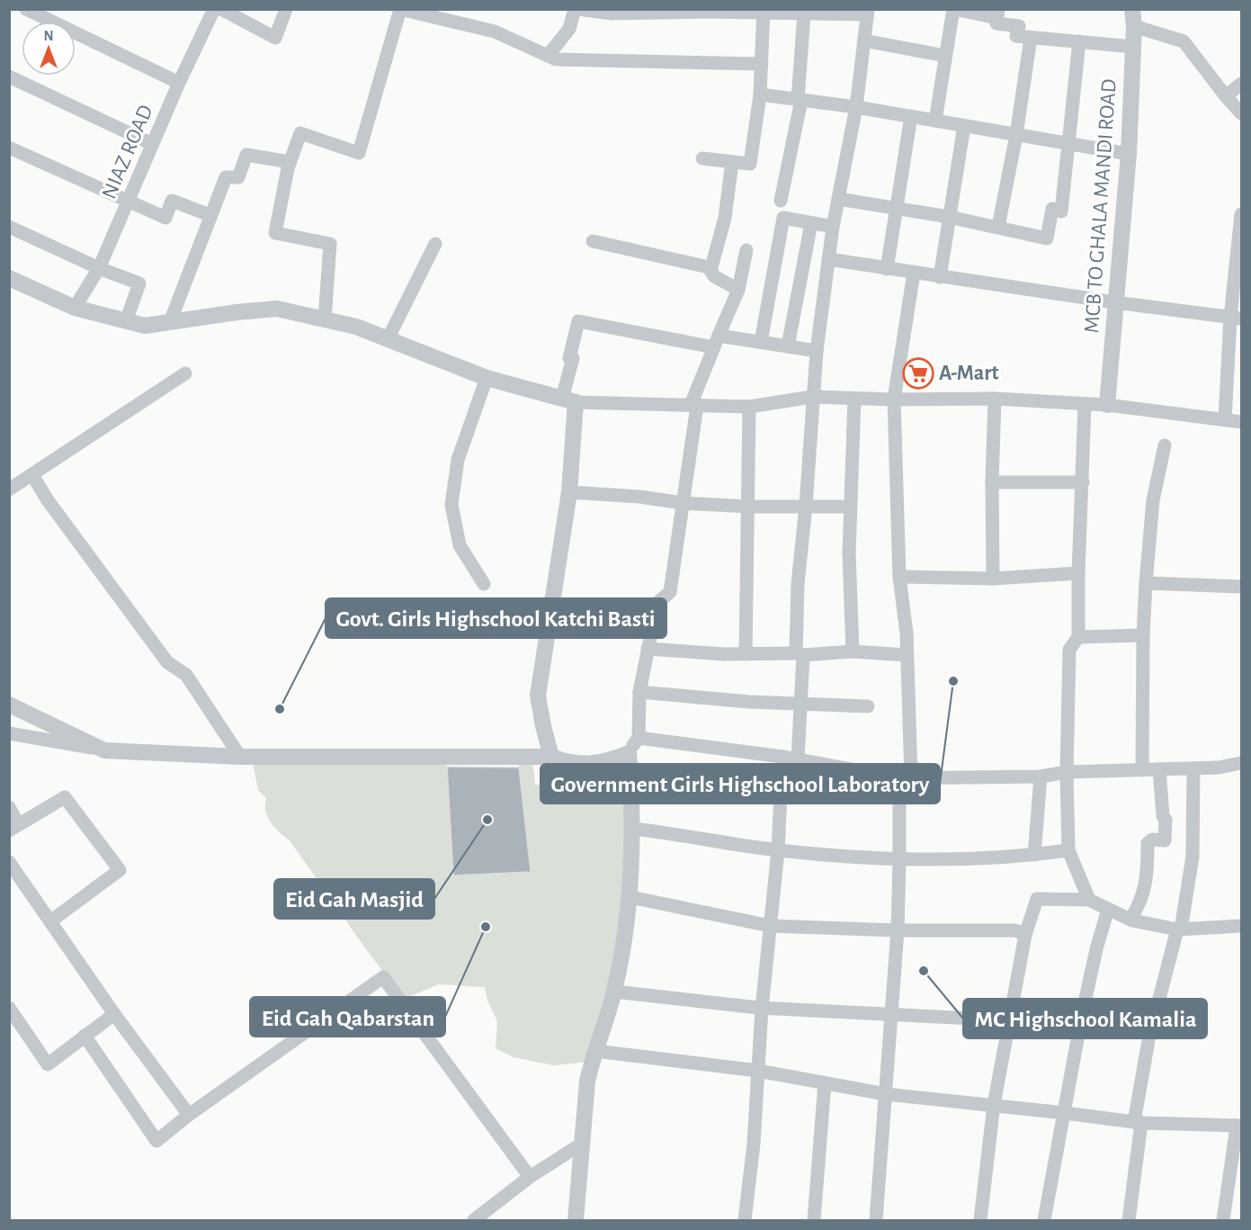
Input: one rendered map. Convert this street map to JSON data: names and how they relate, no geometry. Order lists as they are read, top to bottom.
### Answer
{
  "streets": {
    "street": ["NIAZ ROAD", "MCB TO GHALA MANDI ROAD"]
  },
  "places": {
    "supermarket": ["A-Mart"],
    "other": [
      "Government Girls Highschool Laboratory",
      "Govt. Girls Highschool Katchi Basti",
      "Eid Gah Masjid",
      "Eid Gah Qabarstan",
      "MC Highschool Kamalia"
    ]
  },
  "north": "top"
}
